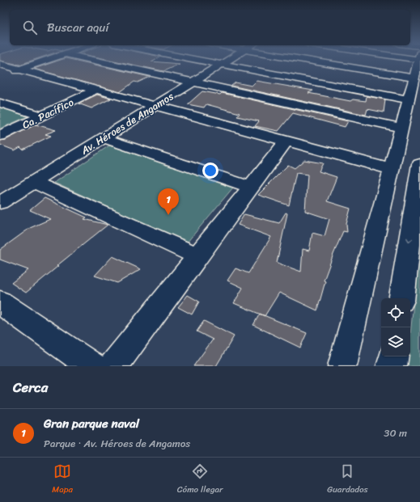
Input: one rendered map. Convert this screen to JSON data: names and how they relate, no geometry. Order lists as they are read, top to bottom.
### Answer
{
  "streets": {
    "street": ["Ca. Pacífico", "Av. Héroes de Angamos"]
  },
  "page": {
    "search": "Buscar aquí",
    "pins": "1",
    "heading": "Cerca",
    "list": [
      {
        "mark": "1",
        "name": "Gran parque naval",
        "note": "Parque · Av. Héroes de Angamos",
        "value": "30 m"
      }
    ],
    "nav": ["Mapa", "Cómo llegar", "Guardados"]
  }
}
